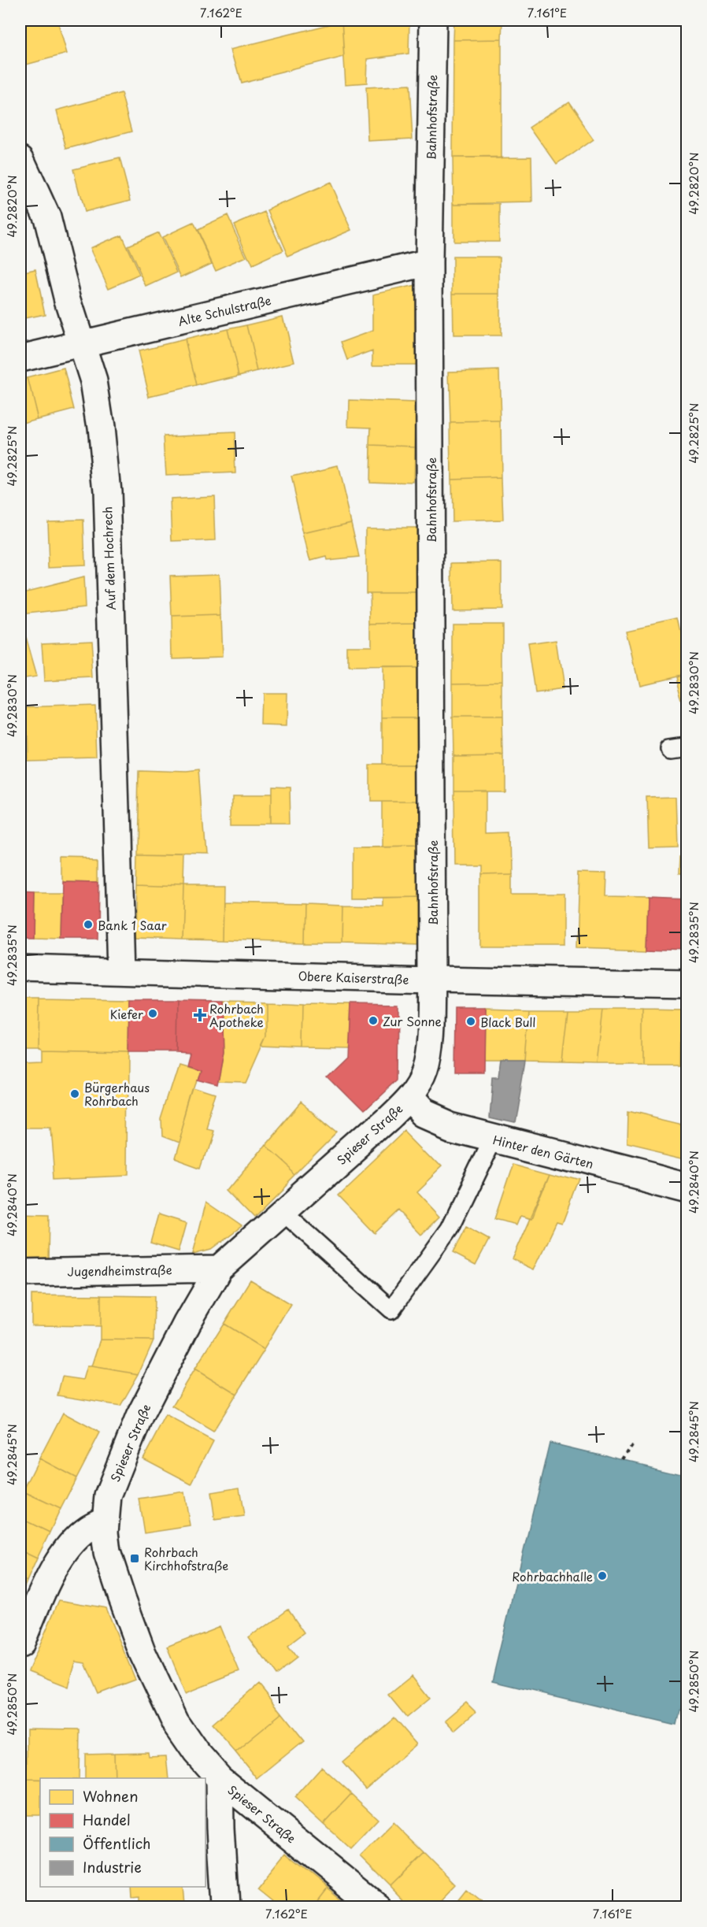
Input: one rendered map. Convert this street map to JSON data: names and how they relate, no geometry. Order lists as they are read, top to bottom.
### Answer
{
  "streets": {
    "street": [
      "Bahnhofstraße",
      "Alte Schulstraße",
      "Auf dem Hochrech",
      "Obere Kaiserstraße",
      "Spieser Straße",
      "Hinter den Gärten",
      "Jugendheimstraße"
    ]
  },
  "crossings": [
    ["Bahnhofstraße", "Alte Schulstraße"],
    ["Bahnhofstraße", "Obere Kaiserstraße"],
    ["Bahnhofstraße", "Spieser Straße"],
    ["Alte Schulstraße", "Auf dem Hochrech"],
    ["Auf dem Hochrech", "Obere Kaiserstraße"],
    ["Obere Kaiserstraße", "Spieser Straße"],
    ["Spieser Straße", "Hinter den Gärten"],
    ["Spieser Straße", "Jugendheimstraße"]
  ],
  "places": {
    "other": [
      "Bank 1 Saar",
      "Kiefer",
      "Zur Sonne",
      "Black Bull",
      "Bürgerhaus Rohrbach",
      "Rohrbachhalle"
    ],
    "health": ["Rohrbach Apotheke"],
    "transit": ["Rohrbach Kirchhofstraße"]
  },
  "legend": [
    "Wohnen",
    "Handel",
    "Öffentlich",
    "Industrie"
  ],
  "coordinates": [
    "7.162°E",
    "7.161°E",
    "49.2820°N",
    "49.2825°N",
    "49.2830°N",
    "49.2835°N",
    "49.2840°N",
    "49.2845°N",
    "49.2850°N"
  ]
}
